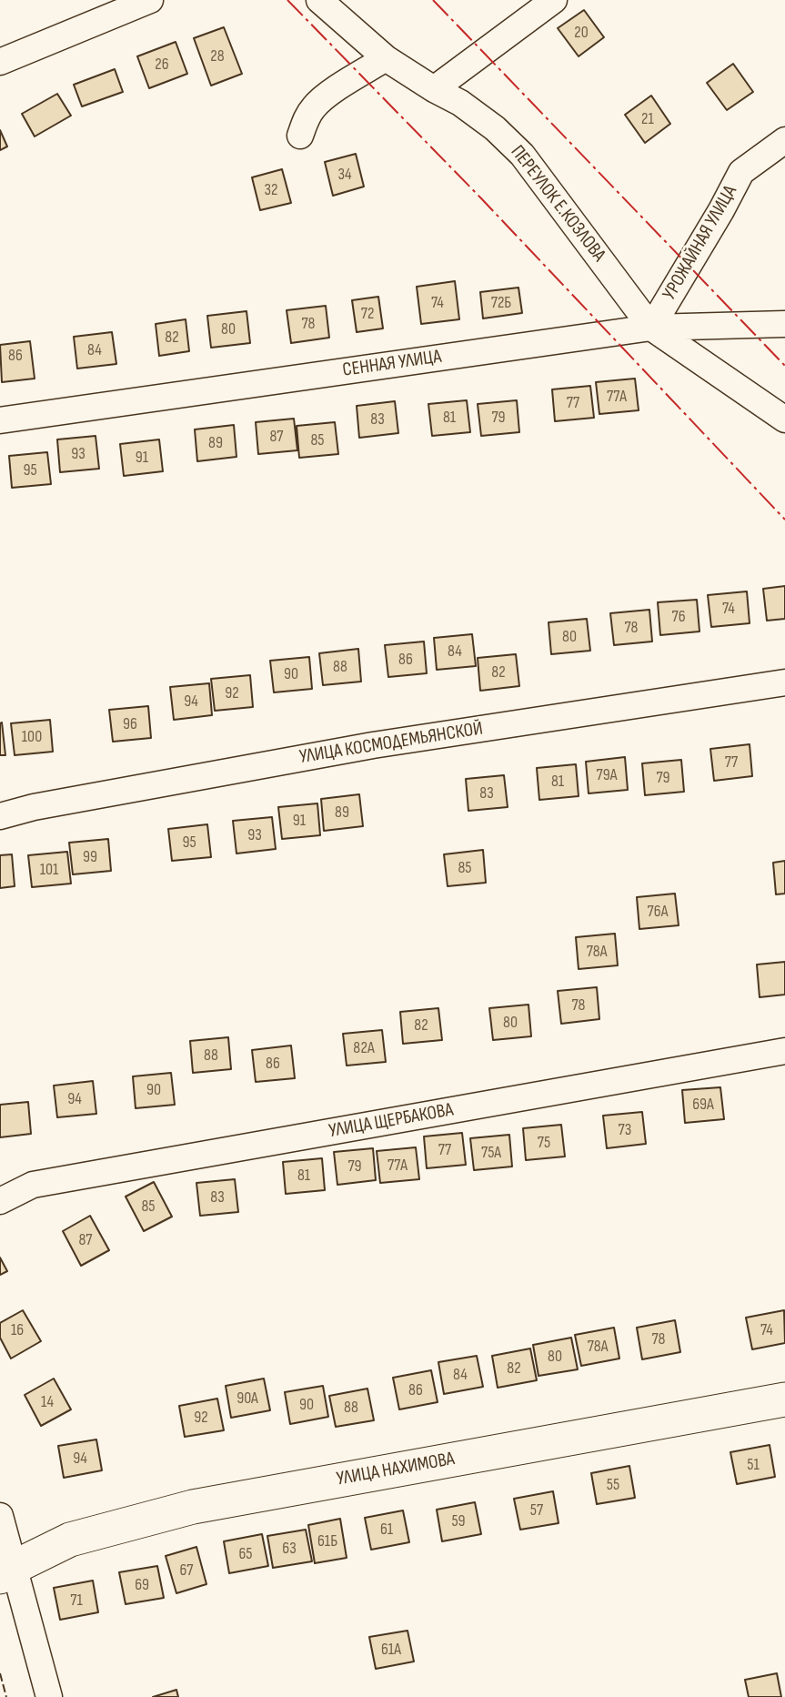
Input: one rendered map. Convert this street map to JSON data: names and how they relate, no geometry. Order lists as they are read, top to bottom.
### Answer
{
  "streets": {
    "main road": ["УЛИЦА НАХИМОВА"],
    "street": [
      "ПЕРЕУЛОК Е.КОЗЛОВА",
      "УРОЖАЙНАЯ УЛИЦА",
      "СЕННАЯ УЛИЦА",
      "УЛИЦА КОСМОДЕМЬЯНСКОЙ",
      "УЛИЦА ЩЕРБАКОВА"
    ]
  },
  "crossings": [
    ["ПЕРЕУЛОК Е.КОЗЛОВА", "УРОЖАЙНАЯ УЛИЦА"],
    ["ПЕРЕУЛОК Е.КОЗЛОВА", "СЕННАЯ УЛИЦА"],
    ["УРОЖАЙНАЯ УЛИЦА", "СЕННАЯ УЛИЦА"]
  ],
  "house_numbers": [
    "20",
    "28",
    "26",
    "21",
    "34",
    "32",
    "74",
    "72Б",
    "72",
    "78",
    "80",
    "82",
    "84",
    "86",
    "77А",
    "77",
    "81",
    "79",
    "83",
    "87",
    "85",
    "89",
    "93",
    "91",
    "95",
    "74",
    "76",
    "78",
    "80",
    "84",
    "86",
    "88",
    "82",
    "90",
    "92",
    "94",
    "96",
    "100",
    "77",
    "79А",
    "79",
    "81",
    "83",
    "89",
    "91",
    "93",
    "95",
    "99",
    "85",
    "101",
    "76А",
    "78А",
    "78",
    "80",
    "82",
    "82А",
    "88",
    "86",
    "90",
    "94",
    "69А",
    "73",
    "75",
    "77",
    "75А",
    "77А",
    "79",
    "81",
    "83",
    "85",
    "87",
    "16",
    "74",
    "78",
    "78А",
    "80",
    "82",
    "84",
    "86",
    "90А",
    "14",
    "90",
    "88",
    "92",
    "94",
    "51",
    "55",
    "57",
    "59",
    "61",
    "61Б",
    "63",
    "65",
    "67",
    "69",
    "71",
    "61А"
  ]
}
